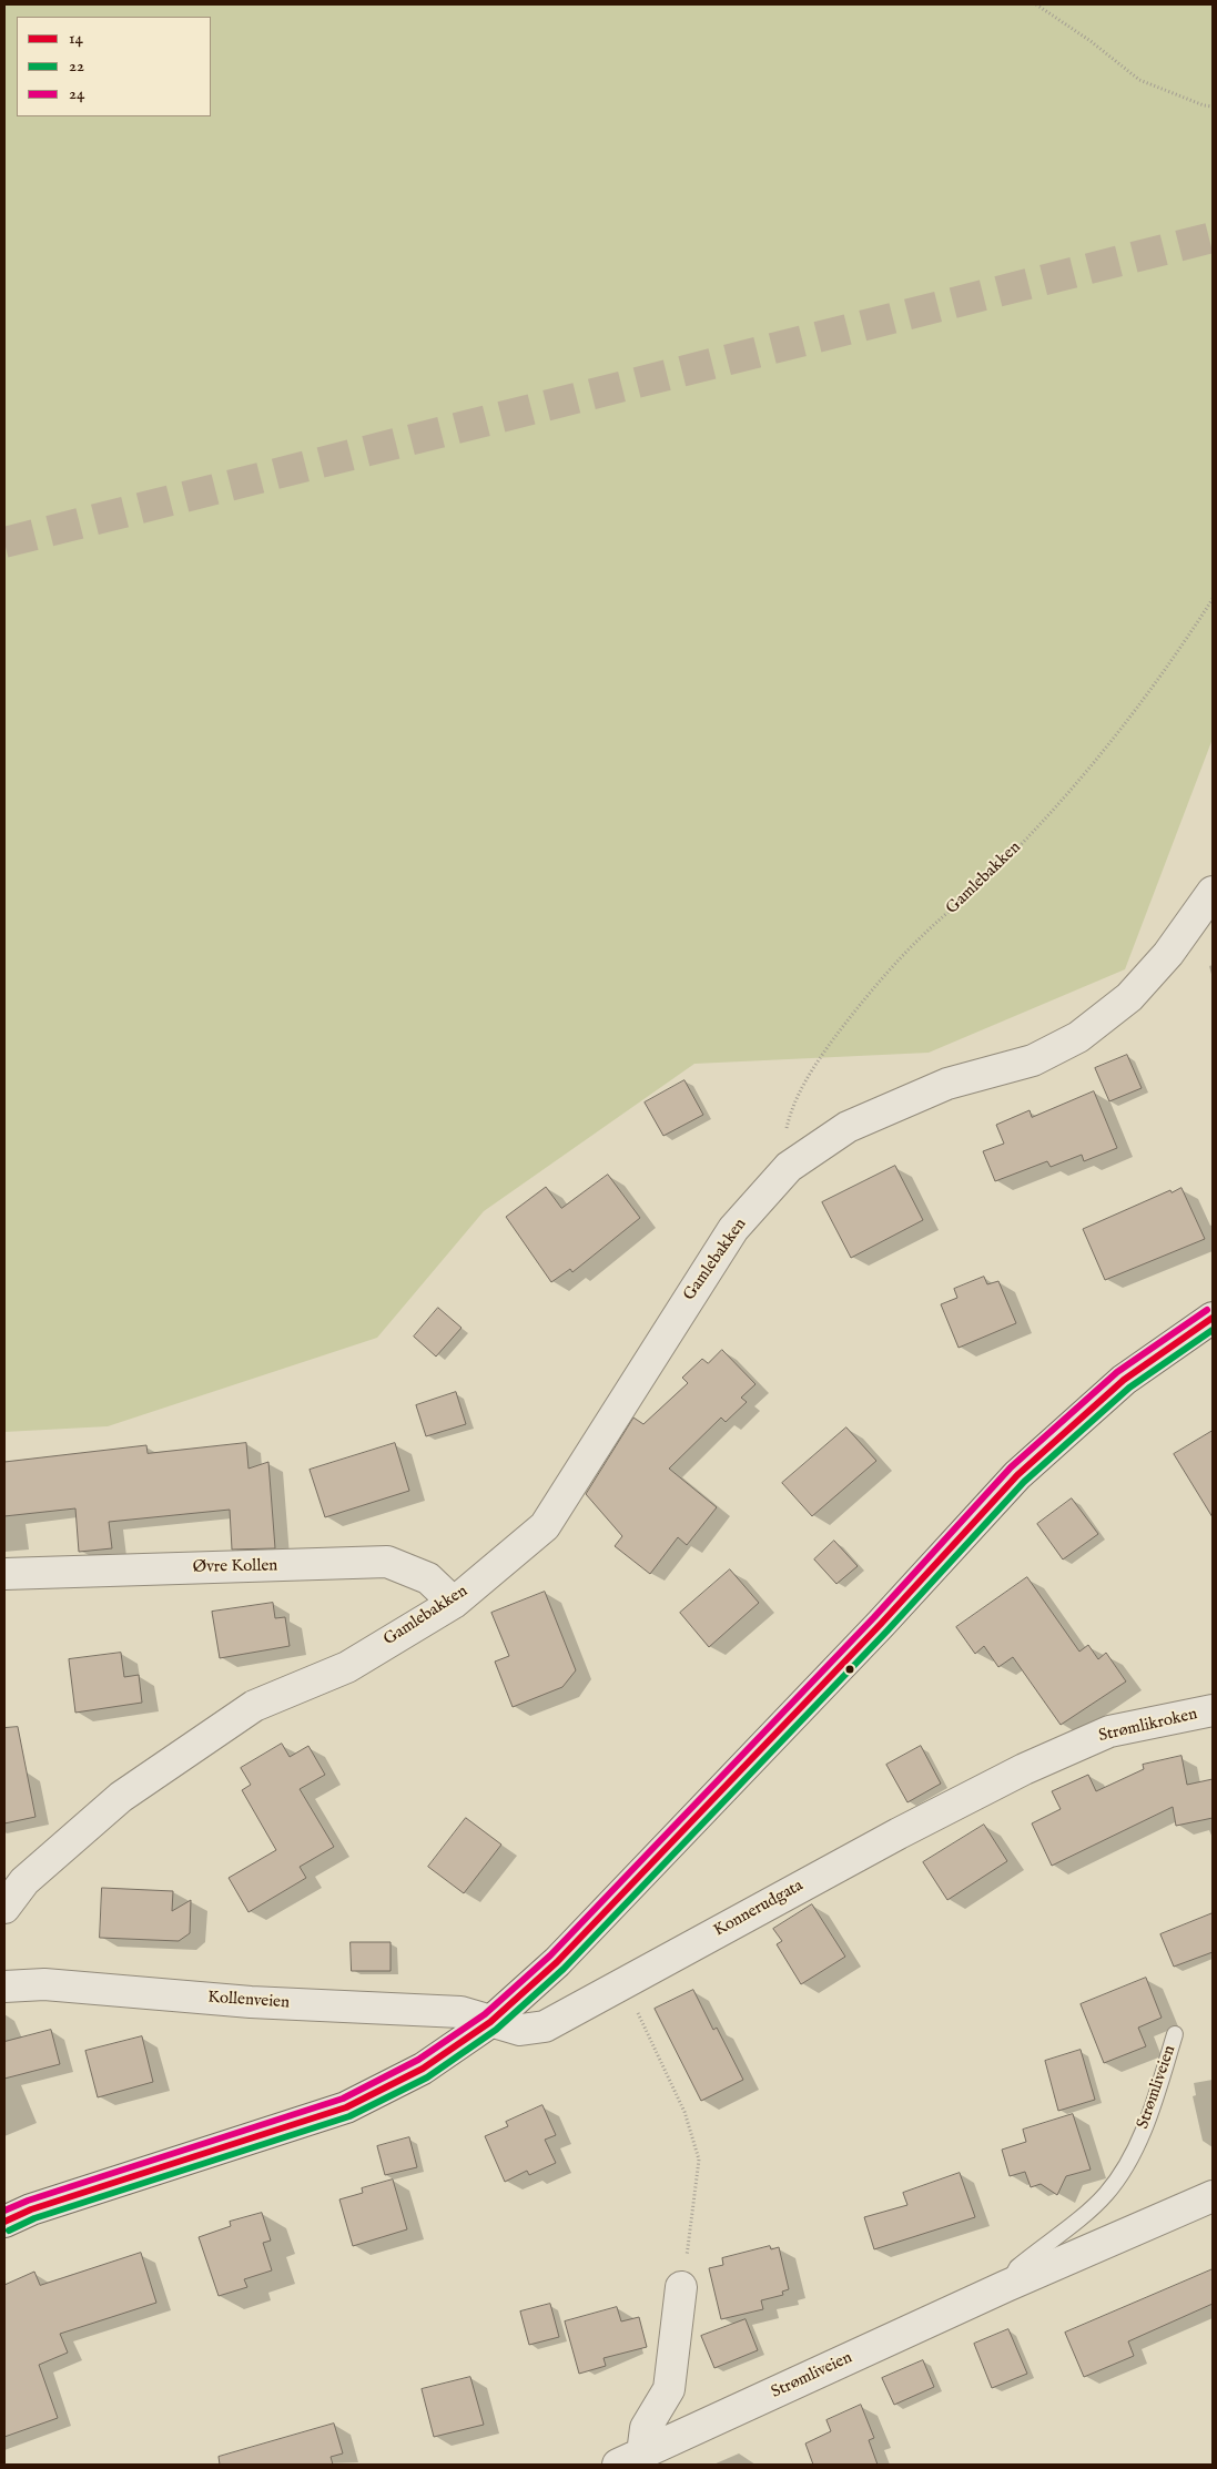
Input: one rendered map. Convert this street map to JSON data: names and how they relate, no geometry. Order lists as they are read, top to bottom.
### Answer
{
  "streets": {
    "street": [
      "Gamlebakken",
      "Øvre Kollen",
      "Strømlikroken",
      "Konnerudgata",
      "Kollenveien",
      "Strømliveien"
    ]
  },
  "crossings": [
    ["Gamlebakken", "Øvre Kollen"],
    ["Strømlikroken", "Konnerudgata"],
    ["Konnerudgata", "Kollenveien"]
  ],
  "lines": ["transit line 24", "transit line 14", "transit line 22"],
  "legend": ["14", "22", "24"]
}
